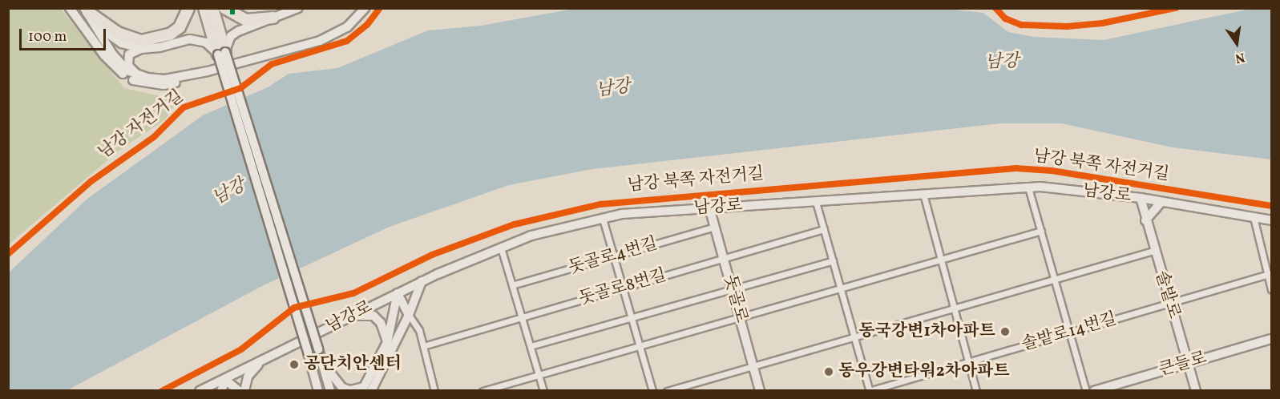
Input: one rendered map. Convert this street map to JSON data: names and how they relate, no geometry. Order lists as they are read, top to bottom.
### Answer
{
  "streets": {
    "street": [
      "남강로",
      "돗골로4번길",
      "돗골로8번길",
      "솔밭로",
      "돗골로",
      "솔밭로14번길",
      "큰들로"
    ],
    "cycle path": ["남강 자전거길", "남강 북쪽 자전거길"]
  },
  "crossings": [
    ["남강로", "솔밭로"],
    ["남강로", "돗골로"],
    ["돗골로4번길", "돗골로"],
    ["돗골로8번길", "돗골로"],
    ["솔밭로", "솔밭로14번길"],
    ["솔밭로", "큰들로"]
  ],
  "water": ["남강"],
  "places": ["동국강변1차아파트", "공단치안센터", "동우강변타워2차아파트"],
  "scale_bar": "100 m",
  "north": "bottom"
}
